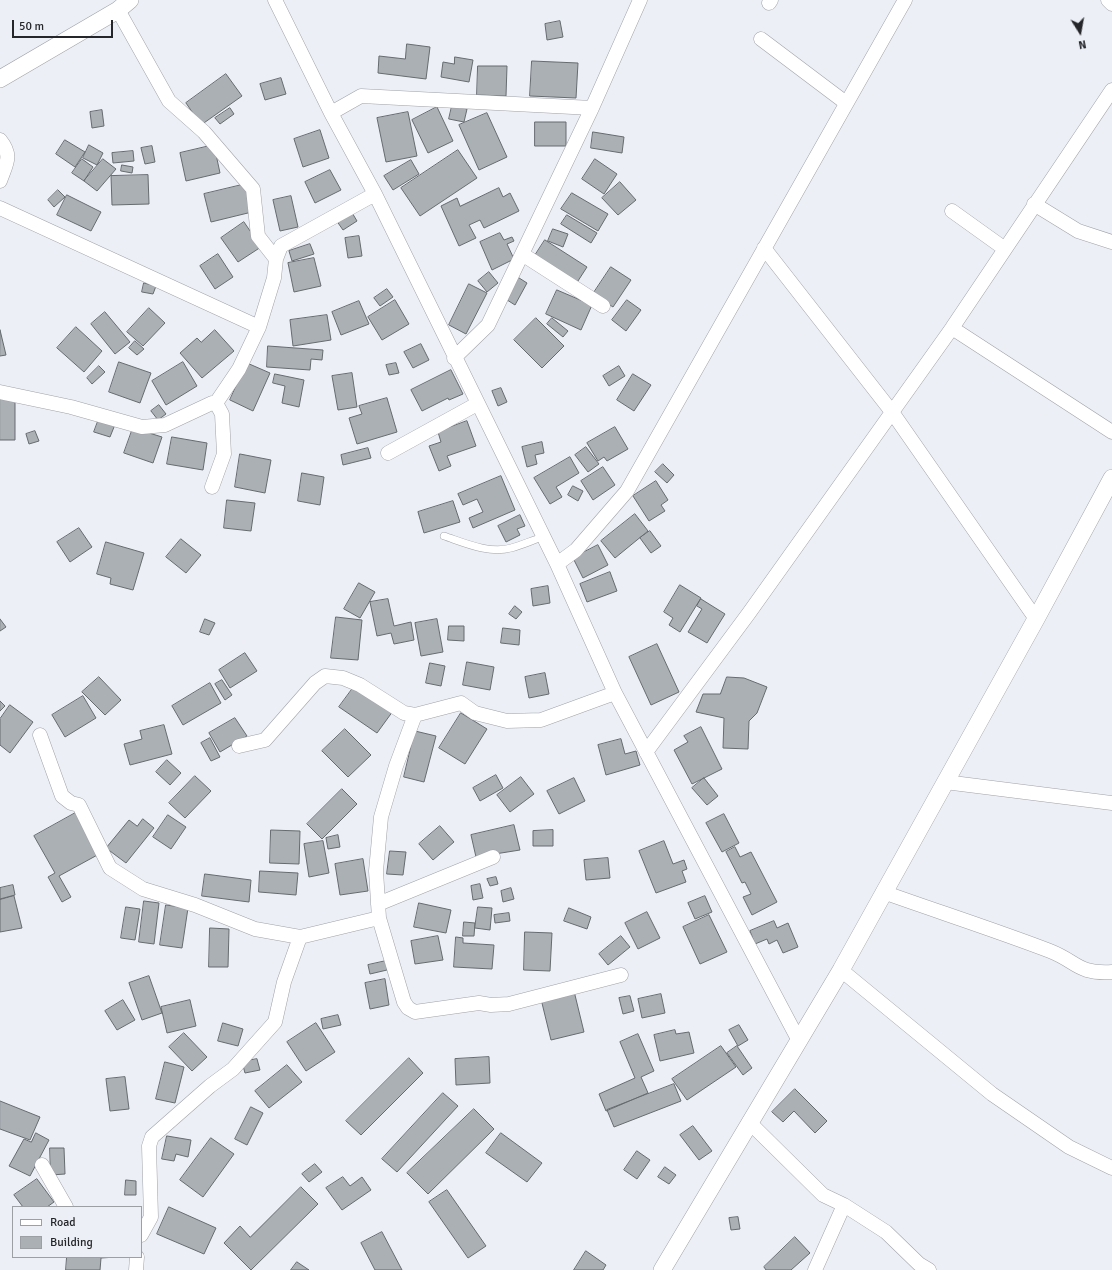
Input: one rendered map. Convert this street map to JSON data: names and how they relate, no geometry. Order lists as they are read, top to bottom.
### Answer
{
  "legend": ["Road", "Building"],
  "scale_bar": "50 m",
  "north": "bottom"
}
